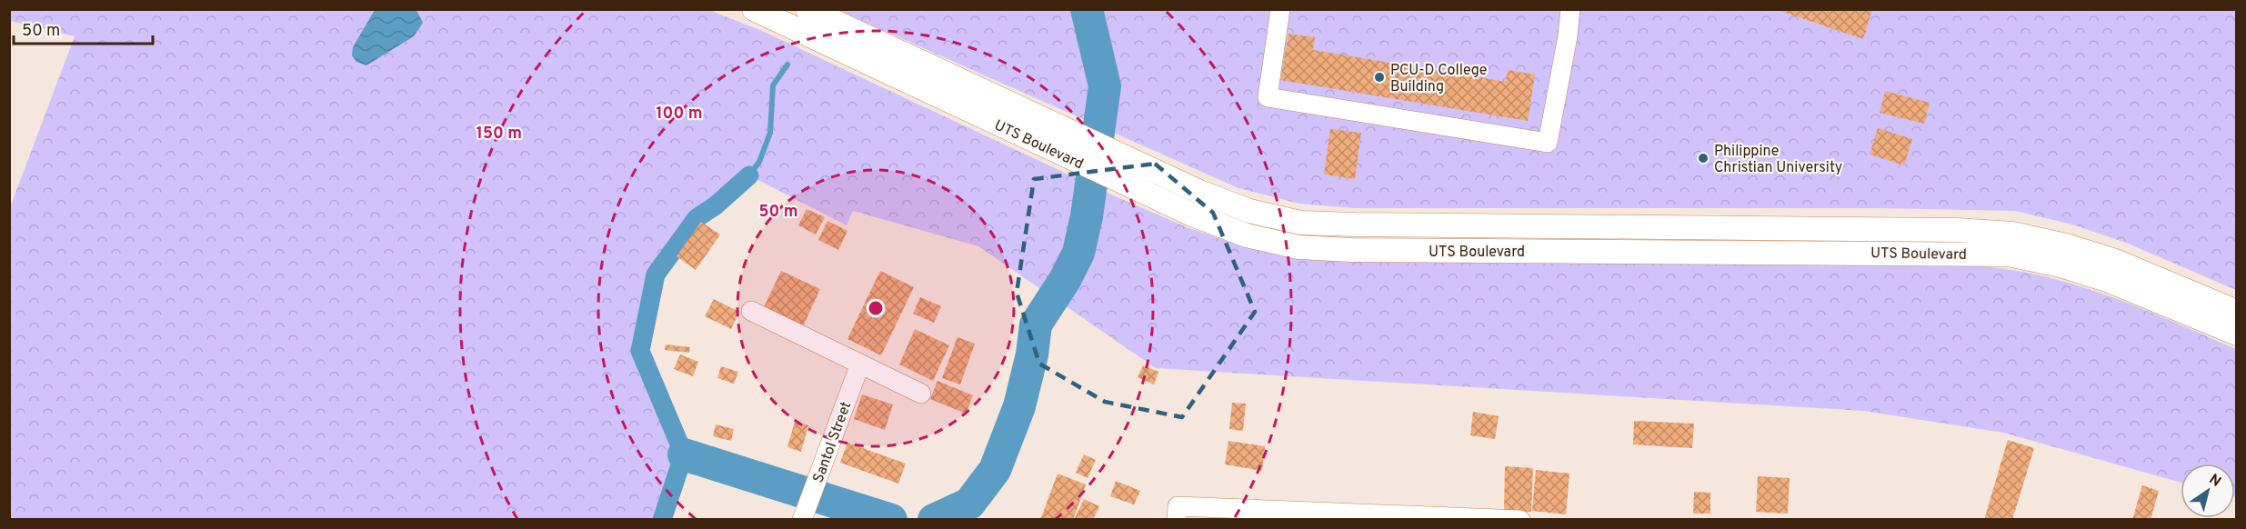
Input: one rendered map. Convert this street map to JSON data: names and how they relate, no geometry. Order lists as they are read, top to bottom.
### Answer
{
  "streets": {
    "main road": ["UTS Boulevard"],
    "street": ["Santol Street"]
  },
  "places": ["PCU-D College Building", "Philippine Christian University"],
  "scale_bar": "50 m",
  "north": "top right",
  "rings": ["100 m", "150 m", "50 m"]
}
